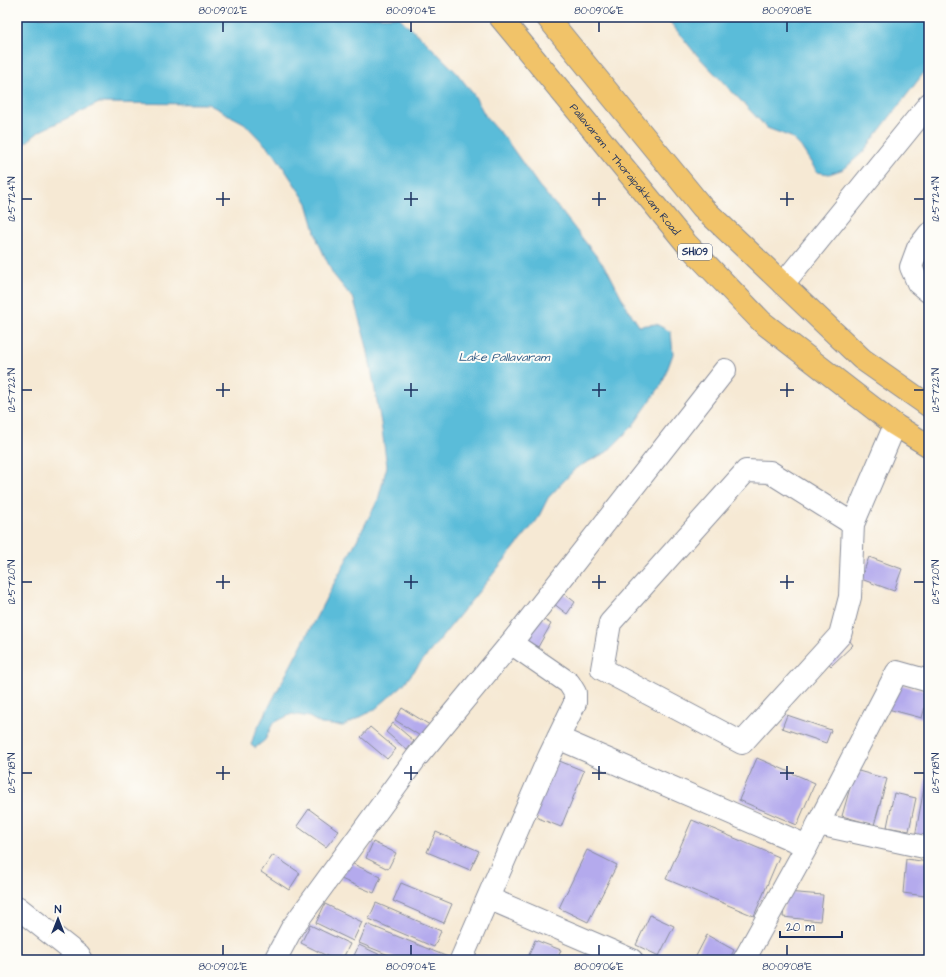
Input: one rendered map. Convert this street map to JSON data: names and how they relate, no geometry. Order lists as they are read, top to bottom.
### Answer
{
  "streets": {
    "main road": ["Pallavaram - Thoraipakkam Road", "SH109"]
  },
  "water": ["Lake Pallavaram"],
  "scale_bar": "20 m",
  "north": "top",
  "coordinates": [
    "80°09'02\"E",
    "80°09'04\"E",
    "80°09'06\"E",
    "80°09'08\"E",
    "12°57'24\"N",
    "12°57'22\"N",
    "12°57'20\"N",
    "12°57'18\"N"
  ]
}
